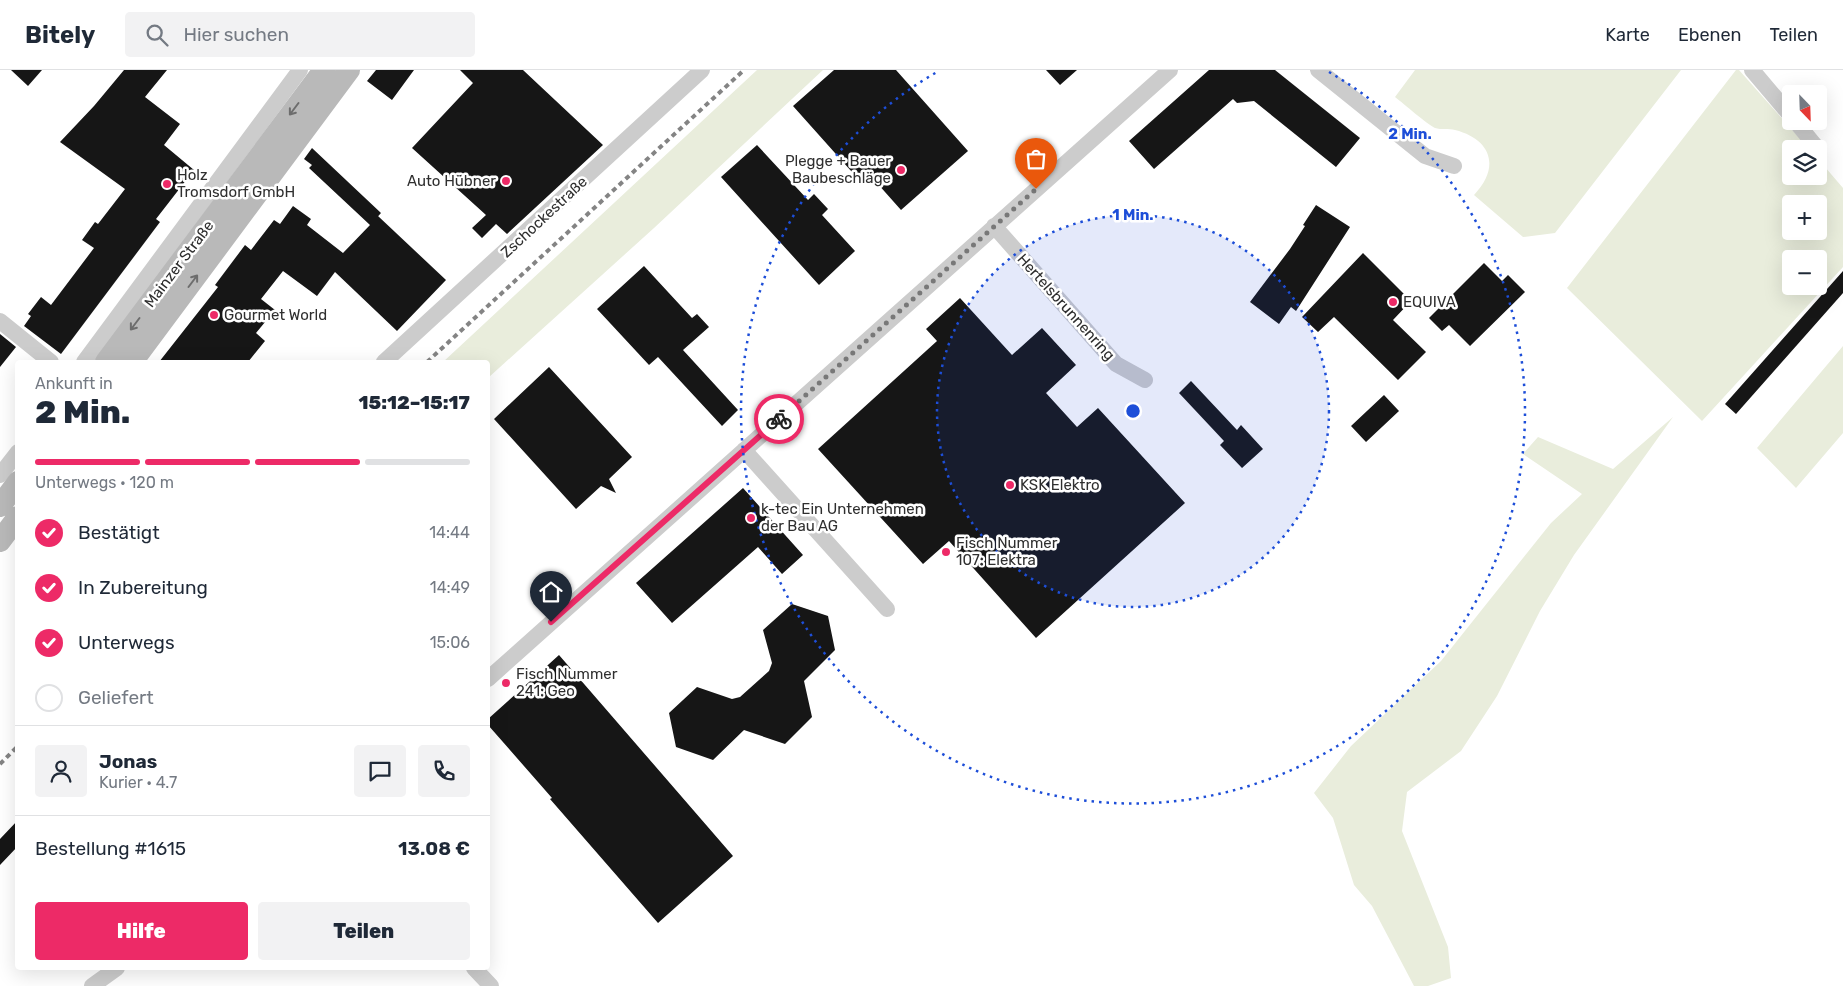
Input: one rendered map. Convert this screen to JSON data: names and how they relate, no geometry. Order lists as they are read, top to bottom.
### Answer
{
  "streets": {
    "main road": ["Mainzer Straße"],
    "street": ["Zschockestraße", "Hertelsbrunnenring"]
  },
  "places": [
    "Plegge + Bauer Baubeschläge",
    "Auto Hübner",
    "Holz Tromsdorf GmbH",
    "EQUIVA",
    "Gourmet World",
    "KSK Elektro",
    "k-tec Ein Unternehmen der Bau AG",
    "Fisch Nummer 107: Elektra",
    "Fisch Nummer 241: Geo"
  ],
  "north": "bottom right",
  "page": {
    "header": "Bitely",
    "search": "Hier suchen",
    "nav": ["Karte", "Ebenen", "Teilen"],
    "map_buttons": ["+", "−"],
    "heading": ["2 Min.", "Ankunft in", "15:12–15:17"],
    "panel": [
      "Jonas",
      "Kurier · 4.7",
      "Bestellung #1615",
      "13.08 €"
    ],
    "bar": "Unterwegs · 120 m",
    "list": [
      ["Bestätigt", "14:44"],
      ["In Zubereitung", "14:49"],
      ["Unterwegs", "15:06"],
      "Geliefert"
    ],
    "buttons": ["Hilfe", "Teilen"]
  },
  "rings": ["2 Min.", "1 Min."]
}
